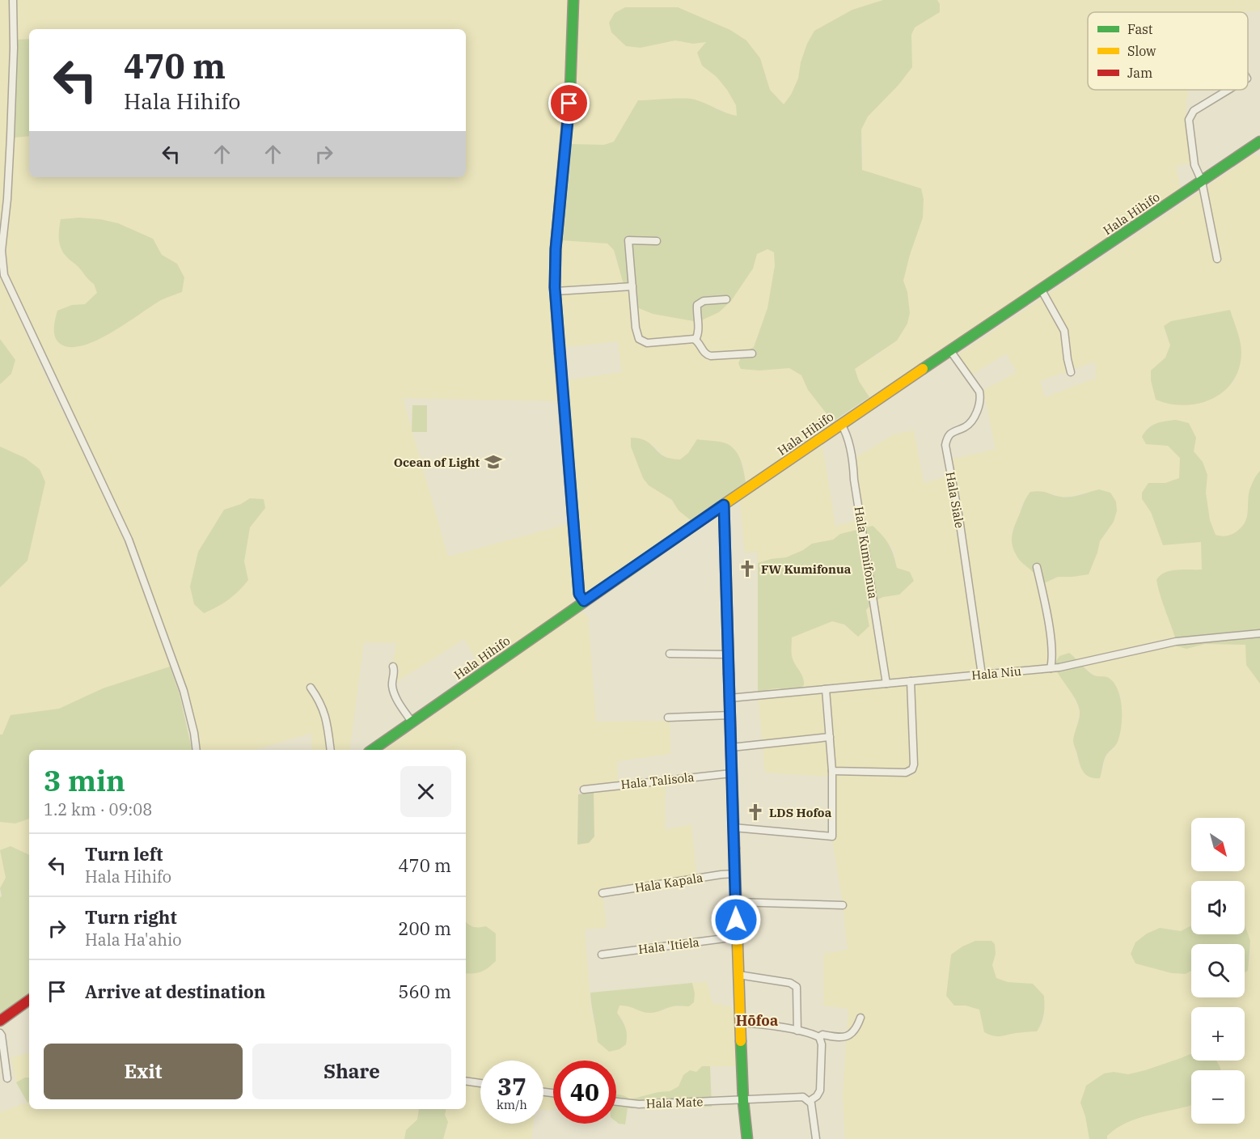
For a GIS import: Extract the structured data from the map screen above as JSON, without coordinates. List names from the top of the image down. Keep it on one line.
{"streets":{"street":["Hala Hihifo","Hala Siale","Hala Kumifonua","Hala Niu","Hala Talisola","Hala Kapala","Hala 'Itiela","Hala Mate"]},"crossings":[["Hala Hihifo","Hala Siale"],["Hala Hihifo","Hala Kumifonua"],["Hala Siale","Hala Niu"],["Hala Kumifonua","Hala Niu"]],"districts":["Hōfoa"],"places":{"school or university":["Ocean of Light"],"church":["FW Kumifonua","LDS Hofoa"]},"legend":["Fast","Slow","Jam"],"north":"bottom right","page":{"turn":["470 m","Hala Hihifo"],"heading":["3 min","1.2 km · 09:08"],"map_buttons":["+","−"],"list":[{"name":"Turn left","note":"Hala Hihifo","value":"470 m"},{"name":"Turn right","note":"Hala Ha'ahio","value":"200 m"},{"name":"Arrive at destination","value":"560 m"}],"buttons":["Exit","Share"],"speed":"37 km/h","limit":"40"}}
